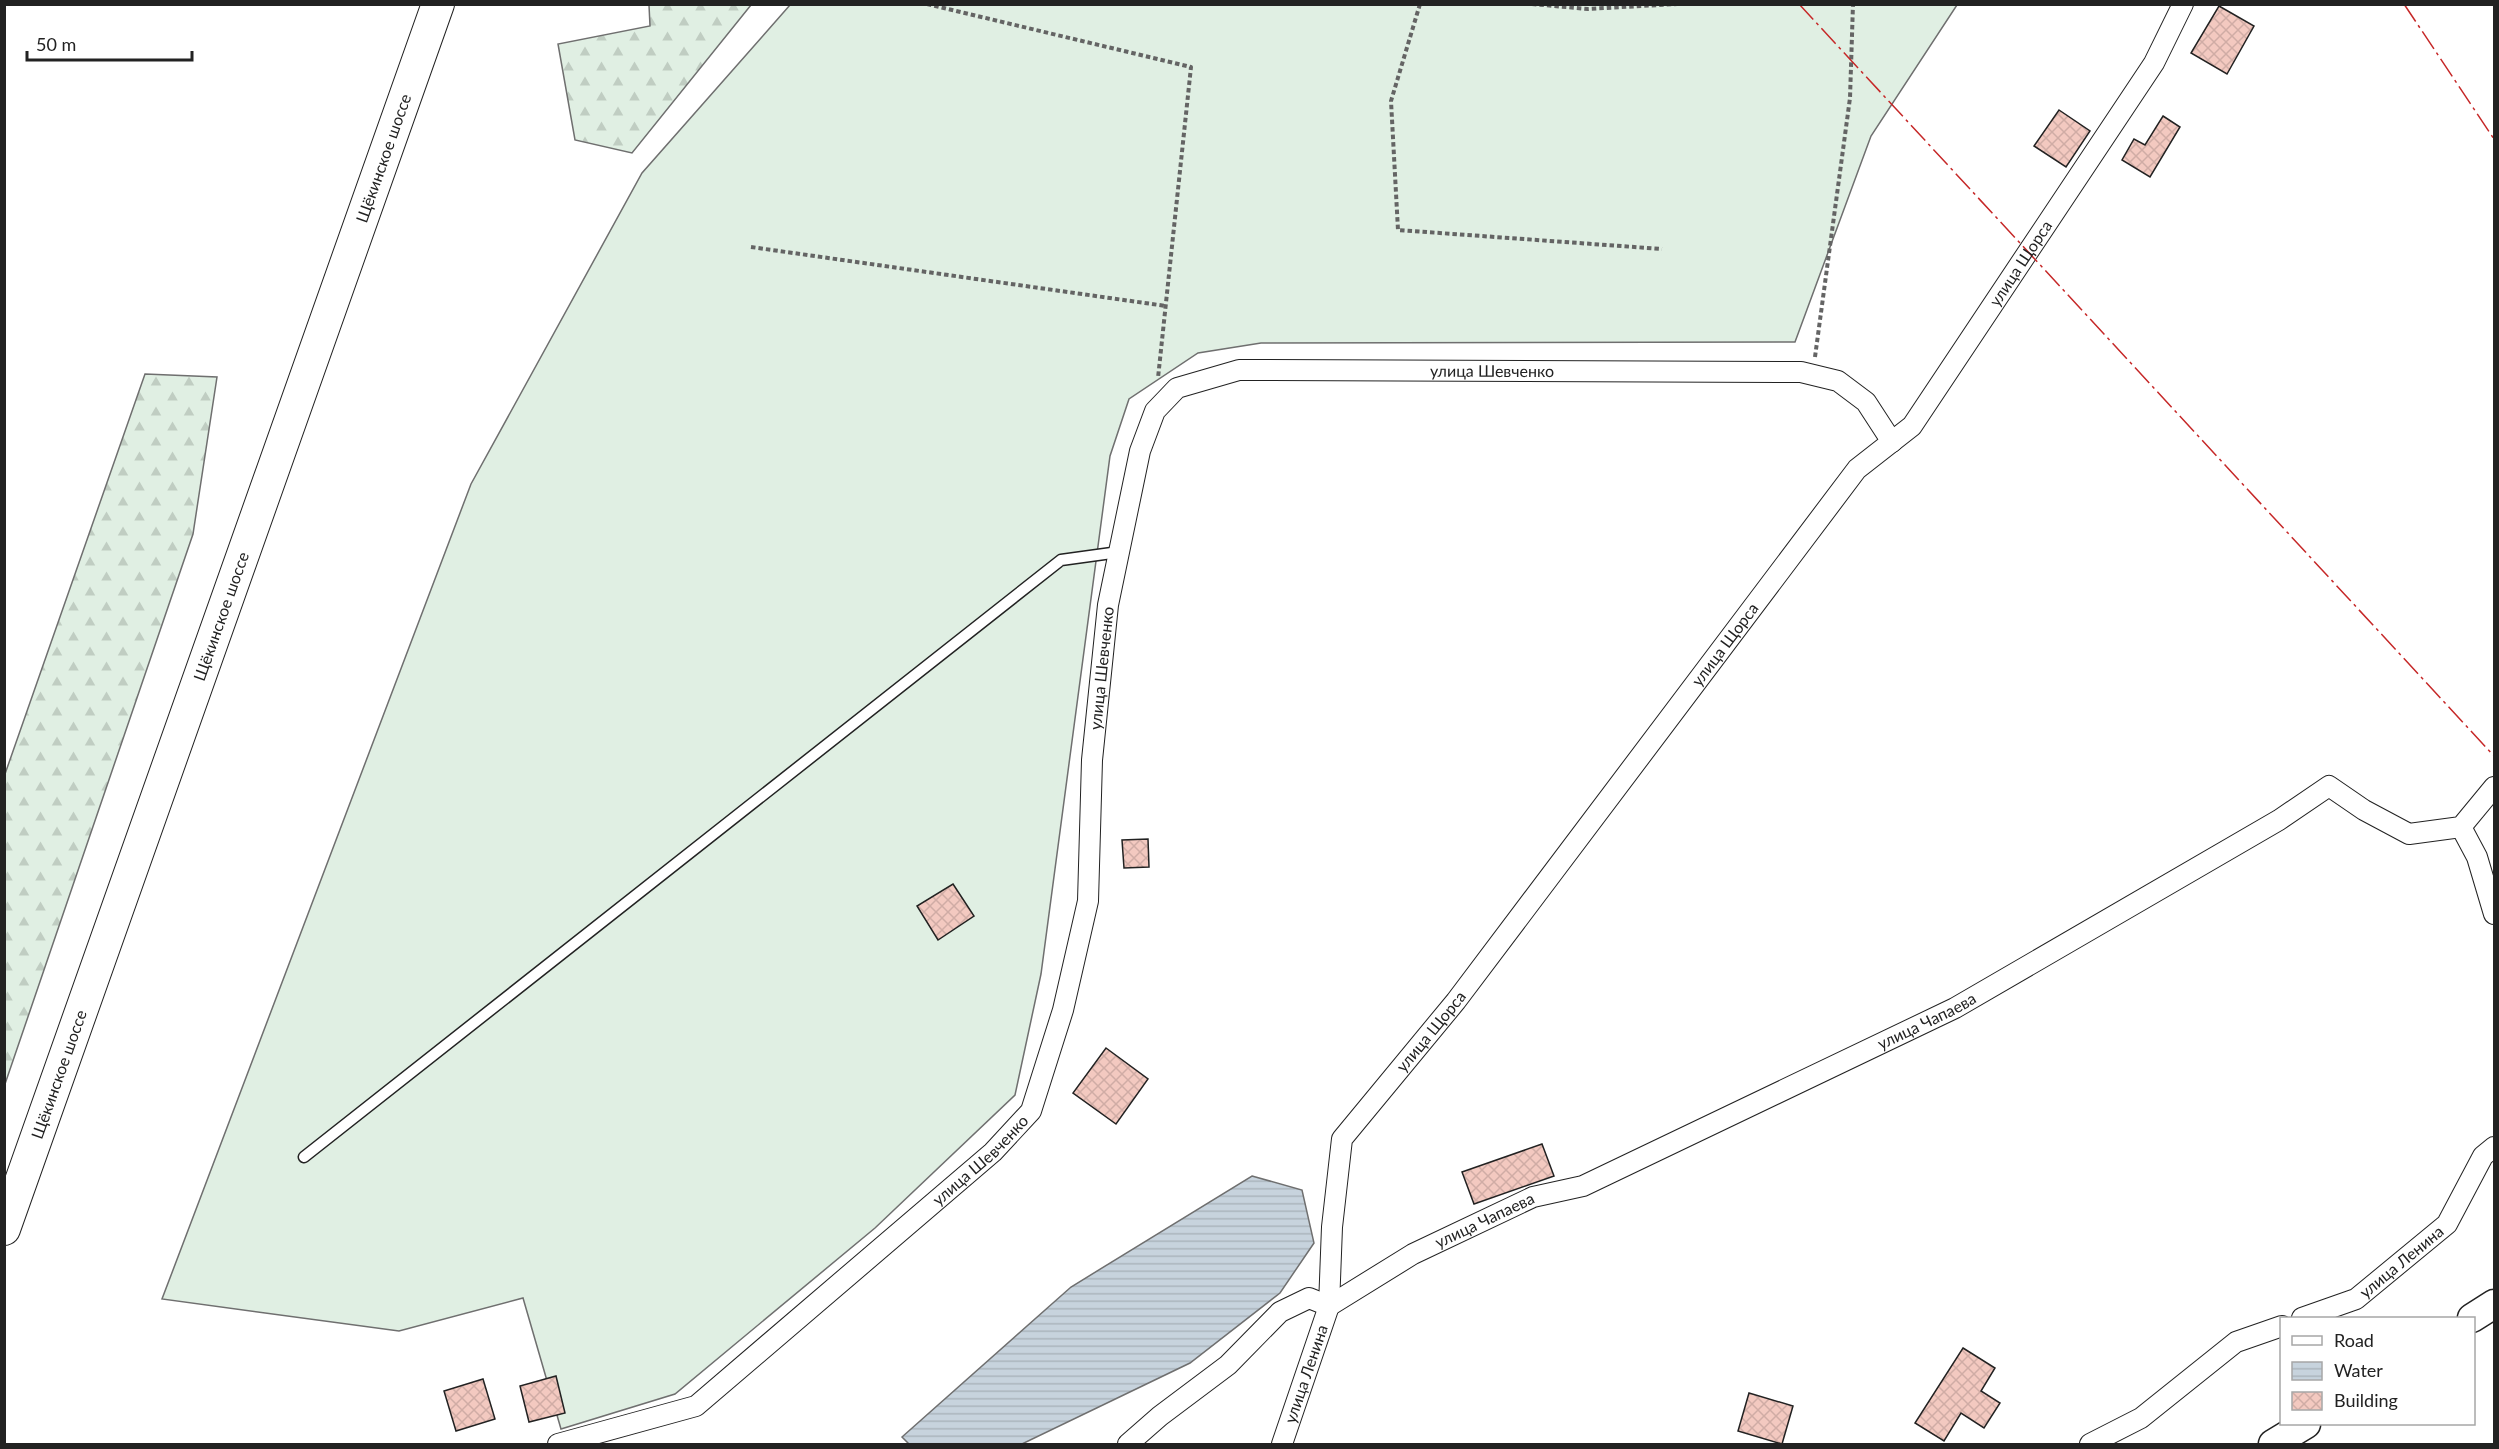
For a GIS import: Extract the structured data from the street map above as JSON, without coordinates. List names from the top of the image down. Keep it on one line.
{"streets":{"main road":["Щёкинское шоссе"],"street":["улица Щорса","улица Шевченко","улица Чапаева","улица Ленина"]},"crossings":[["улица Щорса","улица Шевченко"],["улица Щорса","улица Чапаева"],["улица Щорса","улица Ленина"],["улица Чапаева","улица Ленина"]],"legend":["Road","Water","Building"],"scale_bar":"50 m"}
